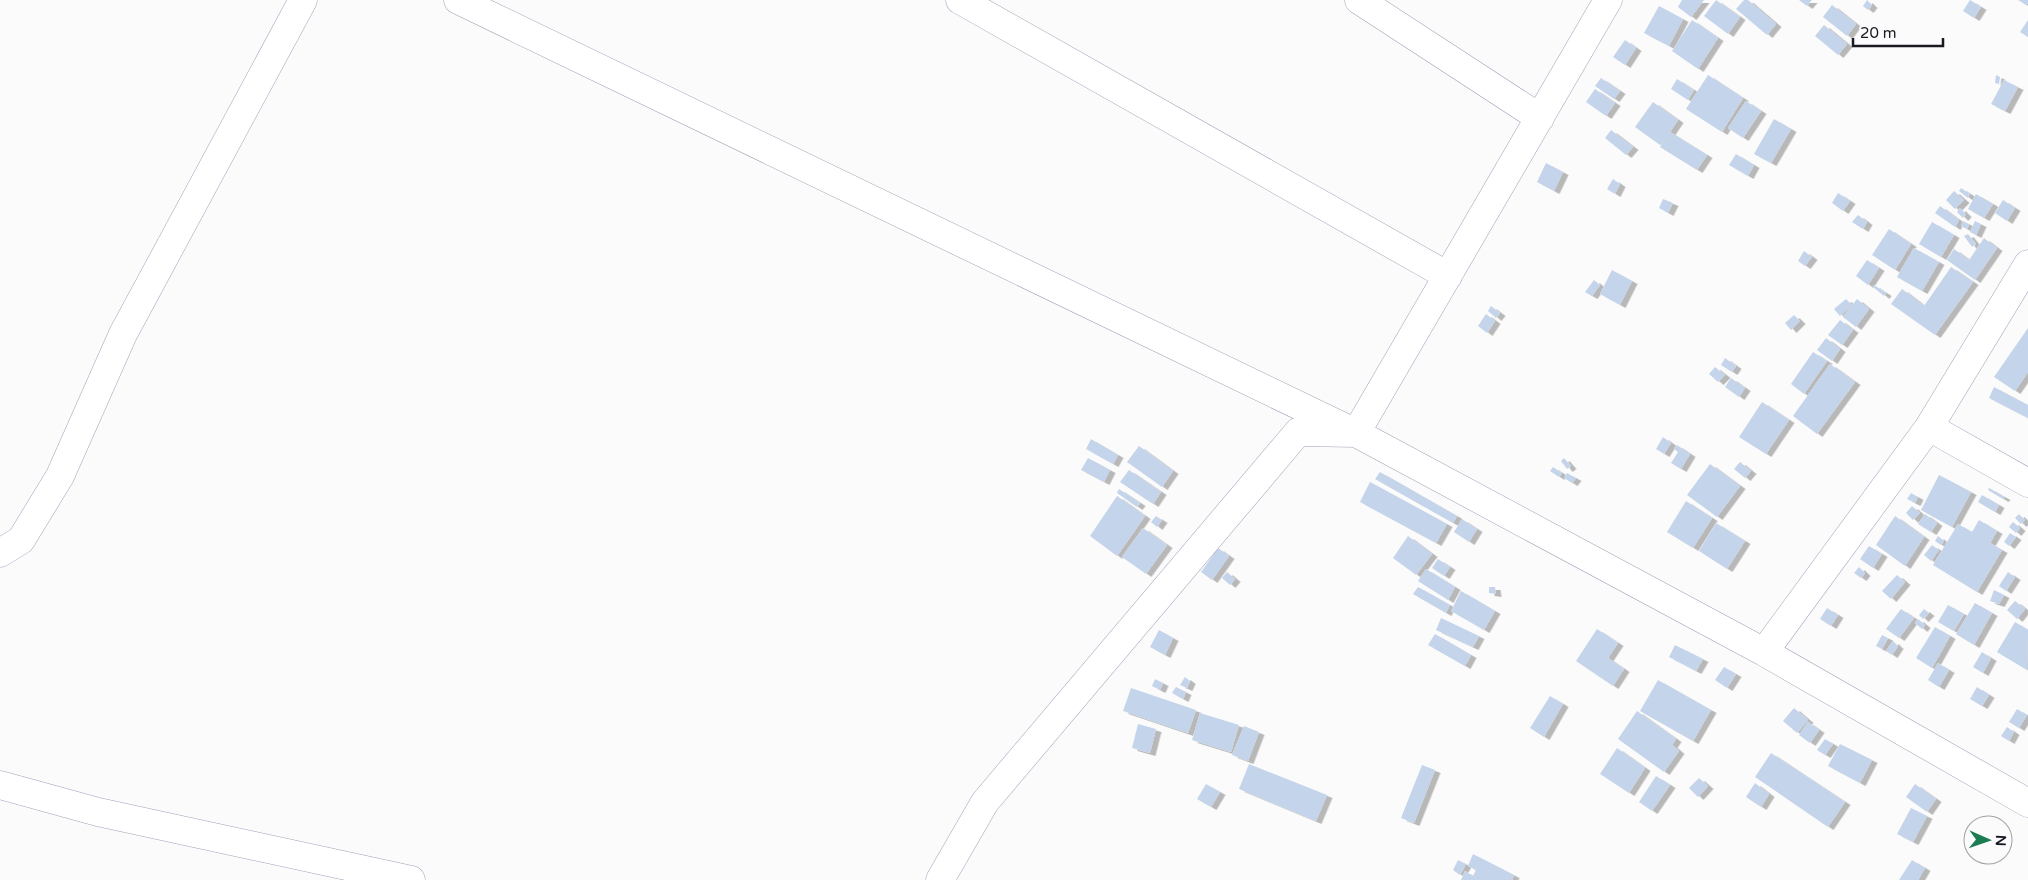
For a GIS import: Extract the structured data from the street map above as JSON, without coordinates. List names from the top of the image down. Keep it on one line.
{"scale_bar":"20 m","north":"right"}
